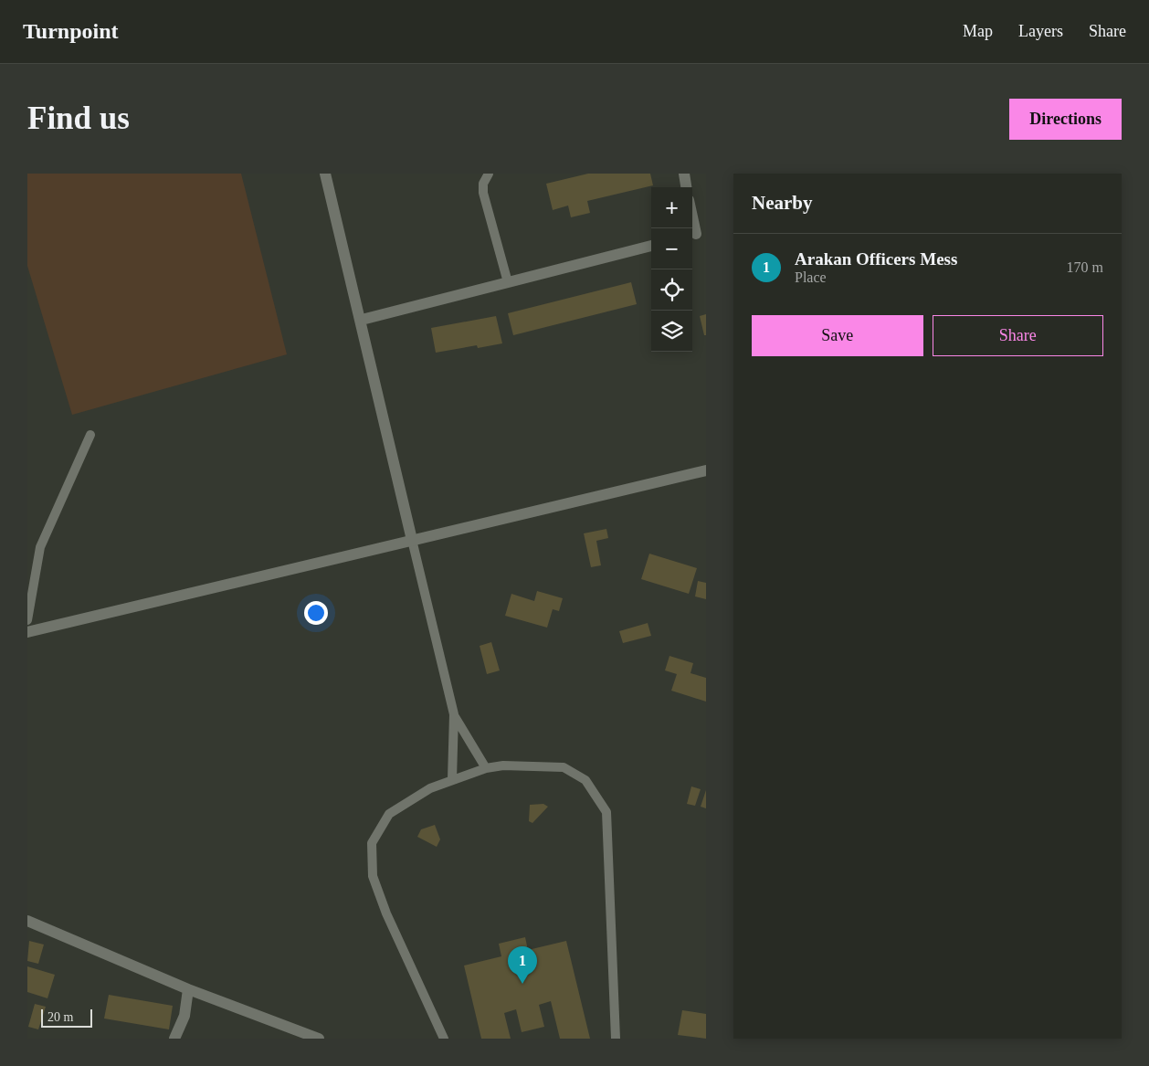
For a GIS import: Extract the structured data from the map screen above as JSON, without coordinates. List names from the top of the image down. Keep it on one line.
{"scale_bar":"20 m","page":{"header":"Turnpoint","nav":["Map","Layers","Share"],"buttons":["Directions",["Save","Share"]],"title":"Find us","heading":"Nearby","map_buttons":["+","−"],"list":[{"mark":"1","name":"Arakan Officers Mess","note":"Place","value":"170 m"}],"pins":"1","scale":"20 m"}}
